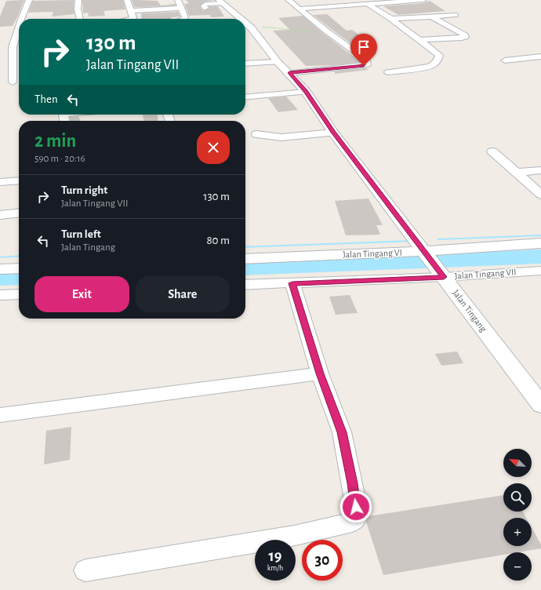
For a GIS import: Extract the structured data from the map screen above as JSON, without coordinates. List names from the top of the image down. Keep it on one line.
{"streets":{"main road":["Jalan Tingang VI","Jalan Tingang"],"street":["Jalan Tingang VII"]},"crossings":[["Jalan Tingang VI","Jalan Tingang VII"],["Jalan Tingang VI","Jalan Tingang"],["Jalan Tingang VII","Jalan Tingang"]],"north":"top left","page":{"turn":["130 m","Jalan Tingang VII"],"then":"Then","heading":["2 min","590 m · 20:16"],"list":[{"name":"Turn right","note":"Jalan Tingang VII","value":"130 m"},{"name":"Turn left","note":"Jalan Tingang","value":"80 m"}],"buttons":["Exit","Share"],"map_buttons":["+","−"],"speed":"19 km/h","limit":"30"}}
